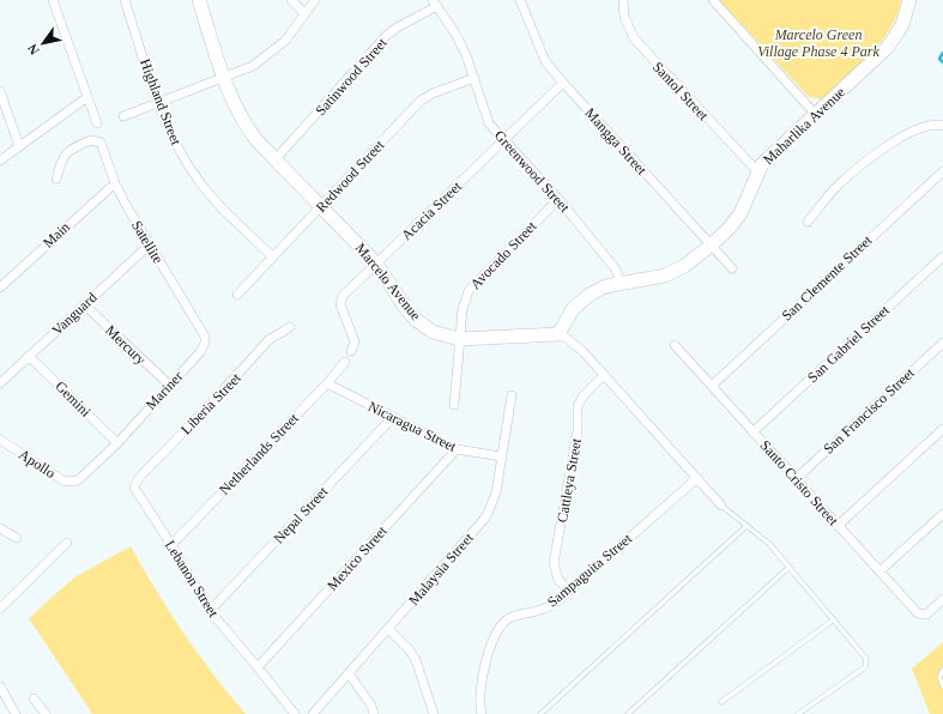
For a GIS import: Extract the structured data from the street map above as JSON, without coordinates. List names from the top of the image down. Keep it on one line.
{"streets":{"street":["Satinwood Street","Santol Street","Highland Street","Maharlika Avenue","Mangga Street","Greenwood Street","Redwood Street","Acacia Street","Main","Satellite","Avocado Street","San Clemente Street","Marcelo Avenue","Vanguard","San Gabriel Street","Mercury","Mariner","Gemini","Liberia Street","San Francisco Street","Nicaragua Street","Netherlands Street","Apollo","Cattleya Street","Santo Cristo Street","Nepal Street","Mexico Street","Malaysia Street","Sampaguita Street","Lebanon Street"]},"crossings":[["Satinwood Street","Greenwood Street"],["Satinwood Street","Marcelo Avenue"],["Santol Street","Maharlika Avenue"],["Highland Street","Redwood Street"],["Maharlika Avenue","Mangga Street"],["Maharlika Avenue","Greenwood Street"],["Maharlika Avenue","Marcelo Avenue"],["Mangga Street","Acacia Street"],["Greenwood Street","Redwood Street"],["Greenwood Street","Acacia Street"],["Greenwood Street","Avocado Street"],["Redwood Street","Marcelo Avenue"],["Acacia Street","Marcelo Avenue"],["Main","Satellite"],["Satellite","Vanguard"],["Satellite","Mariner"],["Avocado Street","Marcelo Avenue"],["San Clemente Street","Santo Cristo Street"],["Vanguard","Mercury"],["Vanguard","Gemini"],["San Gabriel Street","Santo Cristo Street"],["Mercury","Mariner"],["Mariner","Gemini"],["Mariner","Apollo"],["Gemini","Apollo"],["Liberia Street","Lebanon Street"],["San Francisco Street","Santo Cristo Street"],["Nicaragua Street","Netherlands Street"],["Nicaragua Street","Nepal Street"],["Nicaragua Street","Mexico Street"],["Nicaragua Street","Malaysia Street"],["Netherlands Street","Lebanon Street"],["Cattleya Street","Sampaguita Street"],["Nepal Street","Lebanon Street"],["Mexico Street","Lebanon Street"]],"parks":["Marcelo Green Village Phase 4 Park"],"north":"bottom left"}
